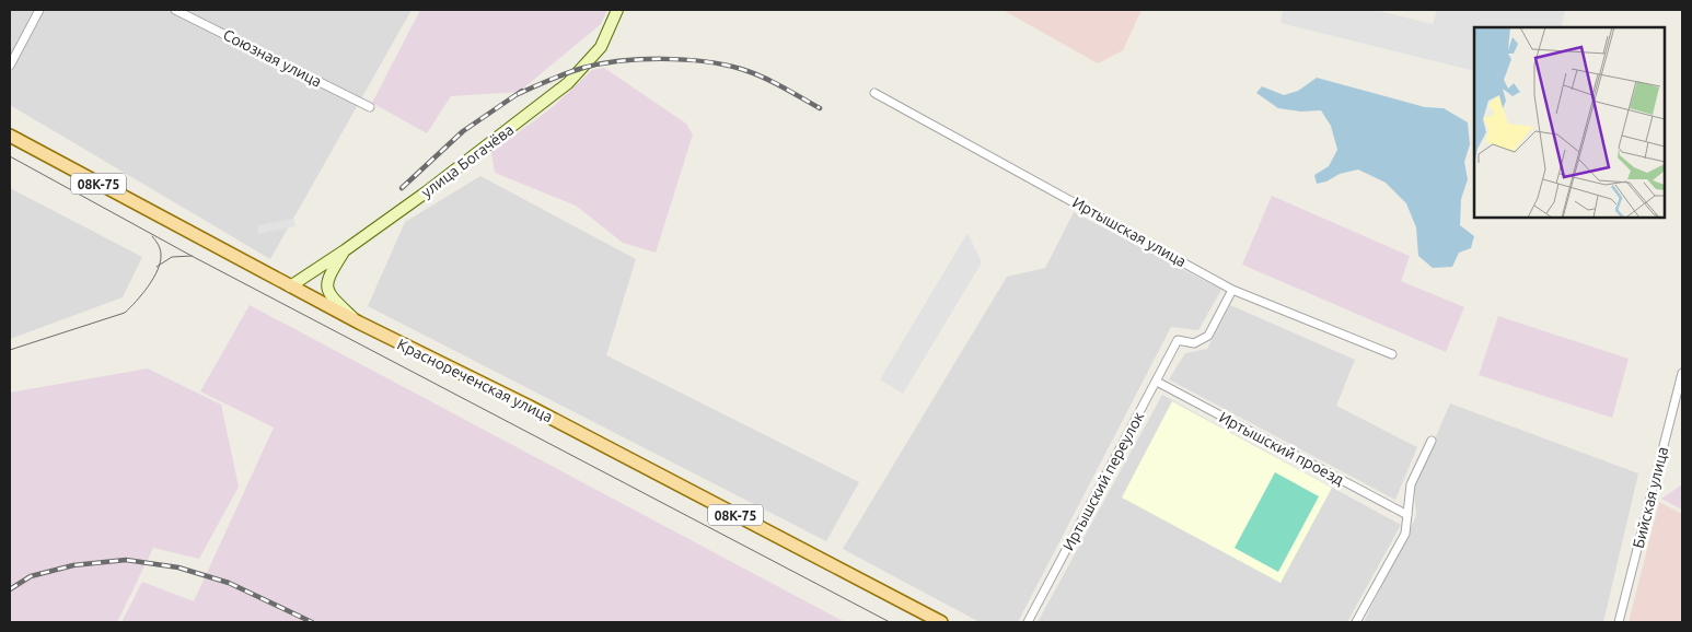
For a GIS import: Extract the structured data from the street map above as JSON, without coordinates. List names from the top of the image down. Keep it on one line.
{"streets":{"main road":["08К-75","Краснореченская улица"],"street":["Союзная улица","улица Богачёва","Иртышская улица","Иртышский проезд","Иртышский переулок","Бийская улица"]},"crossings":[["улица Богачёва","Краснореченская улица"],["Иртышская улица","Иртышский переулок"],["Иртышский проезд","Иртышский переулок"]]}
